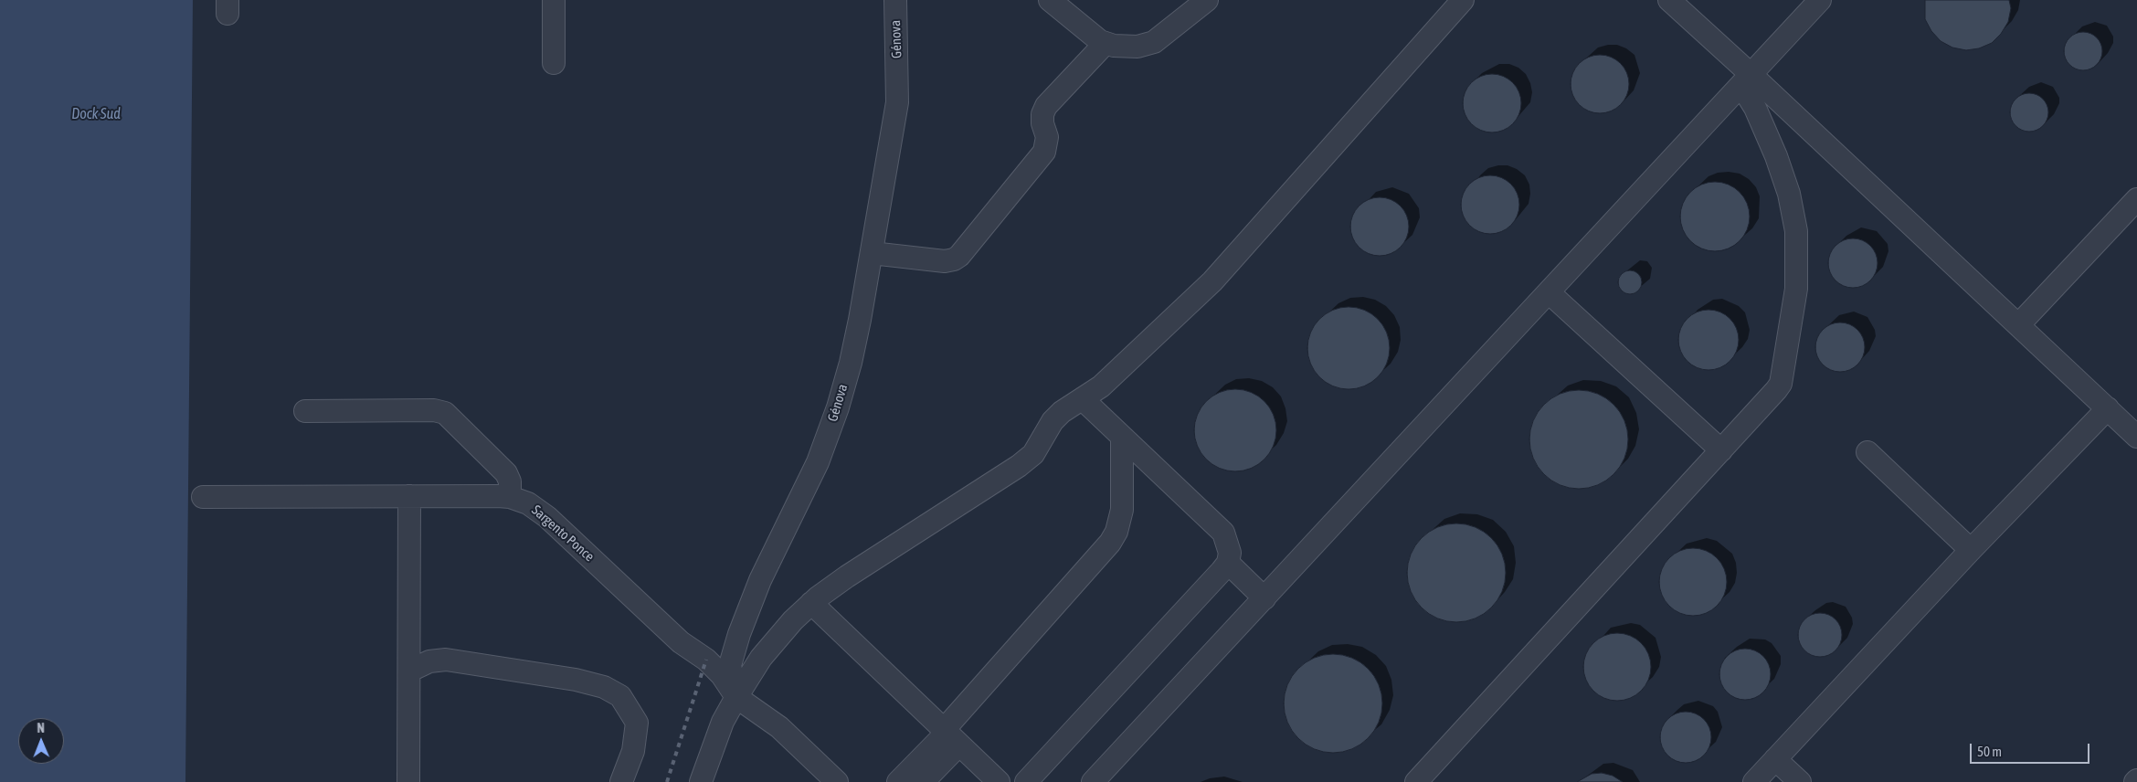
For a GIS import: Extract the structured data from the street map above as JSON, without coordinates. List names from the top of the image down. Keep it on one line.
{"streets":{"street":["Génova","Sargento Ponce"]},"crossings":[["Génova","Sargento Ponce"]],"water":["Dock Sud"],"scale_bar":"50 m","north":"top"}
